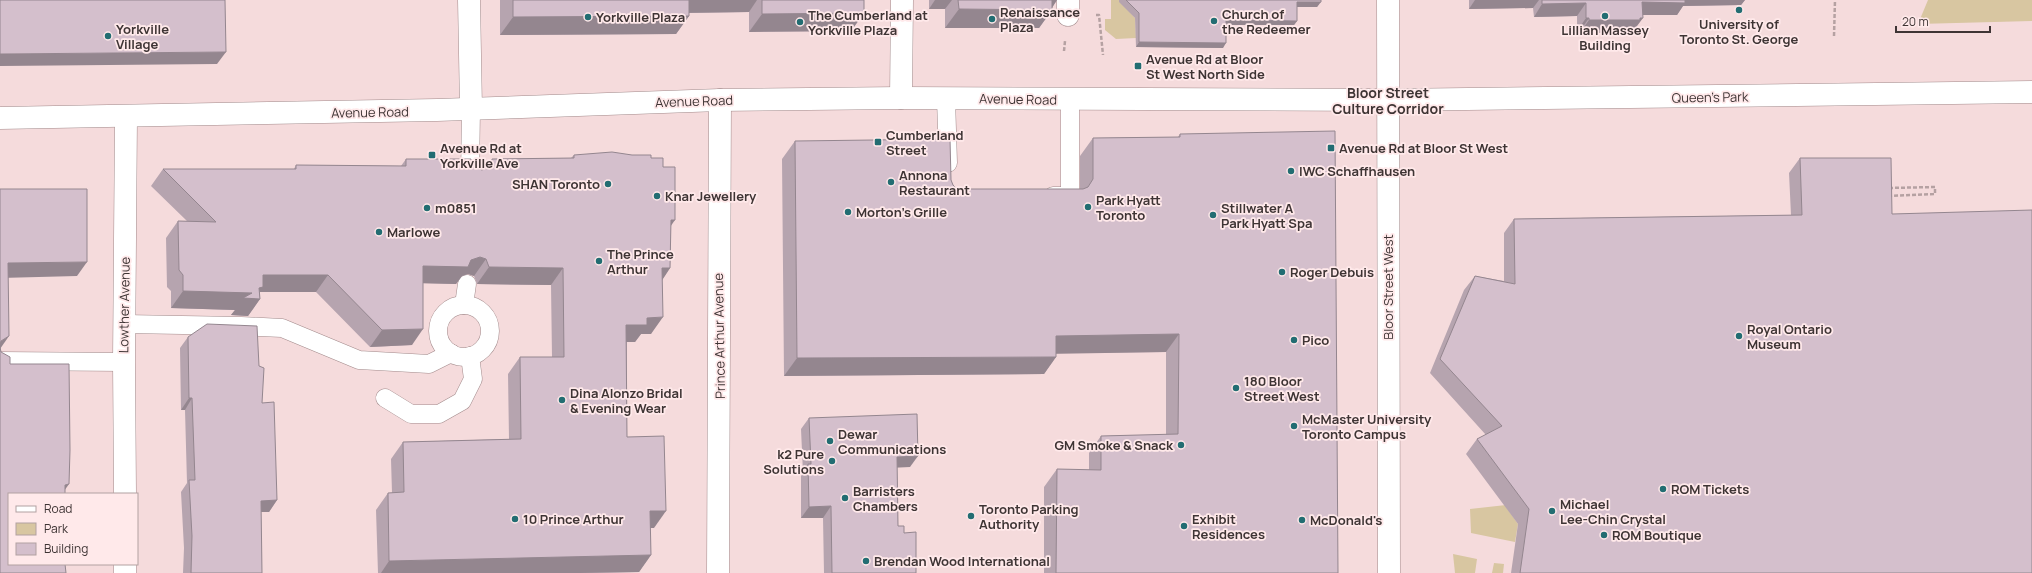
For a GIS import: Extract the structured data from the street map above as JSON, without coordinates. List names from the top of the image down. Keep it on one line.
{"streets":{"main road":["Queen's Park","Avenue Road","Bloor Street West","Lowther Avenue","Prince Arthur Avenue"]},"crossings":[["Queen's Park","Avenue Road"],["Queen's Park","Bloor Street West"],["Avenue Road","Bloor Street West"],["Avenue Road","Lowther Avenue"],["Avenue Road","Prince Arthur Avenue"]],"districts":["Bloor Street Culture Corridor"],"places":{"other":["University of Toronto St. George","Lillian Massey Building","Yorkville Plaza","Renaissance Plaza","Church of the Redeemer","The Cumberland at Yorkville Plaza","Yorkville Village","IWC Schaffhausen","Annona Restaurant","SHAN Toronto","Knar Jewellery","Park Hyatt Toronto","m0851","Morton's Grille","Stillwater A Park Hyatt Spa","Marlowe","The Prince Arthur","Roger Debuis","Royal Ontario Museum","Pico","180 Bloor Street West","Dina Alonzo Bridal & Evening Wear","McMaster University Toronto Campus","Dewar Communications","GM Smoke & Snack","k2 Pure Solutions","ROM Tickets","Barristers Chambers","Michael Lee-Chin Crystal","Toronto Parking Authority","10 Prince Arthur","McDonald's","Exhibit Residences","ROM Boutique","Brendan Wood International"],"transit":["Avenue Rd at Bloor St West North Side","Cumberland Street","Avenue Rd at Bloor St West","Avenue Rd at Yorkville Ave"]},"legend":["Road","Park","Building"],"scale_bar":"20 m"}
